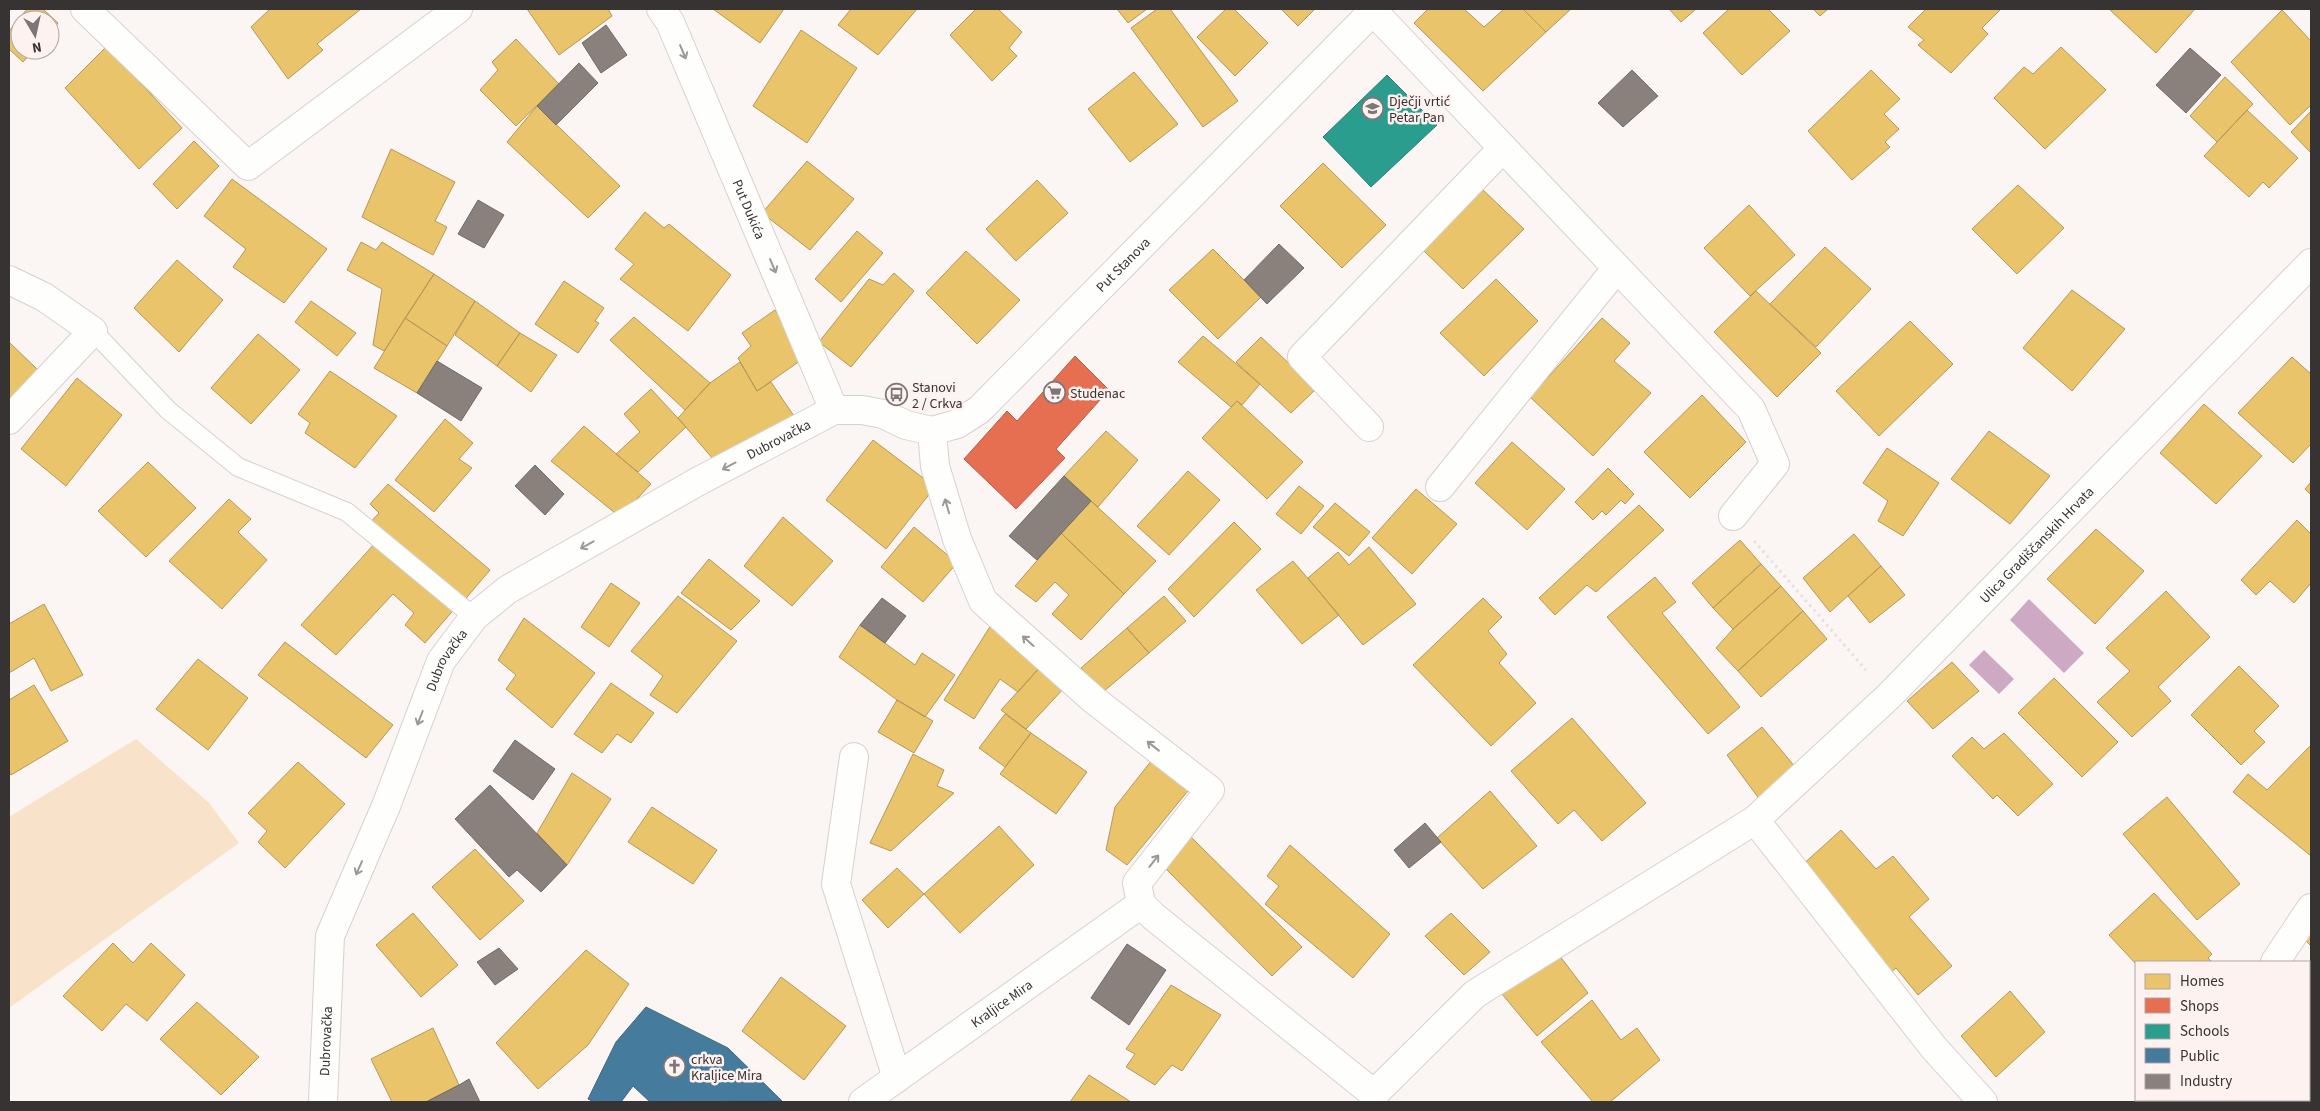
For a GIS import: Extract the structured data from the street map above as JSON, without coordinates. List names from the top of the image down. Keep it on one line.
{"streets":{"street":["Put Dukića","Put Stanova","Dubrovačka","Ulica Gradiščanskih Hrvata","Kraljice Mira"]},"crossings":[["Put Dukića","Put Stanova"],["Put Dukića","Dubrovačka"],["Put Stanova","Dubrovačka"]],"one_way":["Put Dukića","Dubrovačka"],"places":{"school or university":["Dječji vrtić Petar Pan"],"supermarket":["Studenac"],"bus stop":["Stanovi 2 / Crkva"],"church":["crkva Kraljice Mira"]},"legend":["Homes","Shops","Schools","Public","Industry"],"north":"bottom"}
